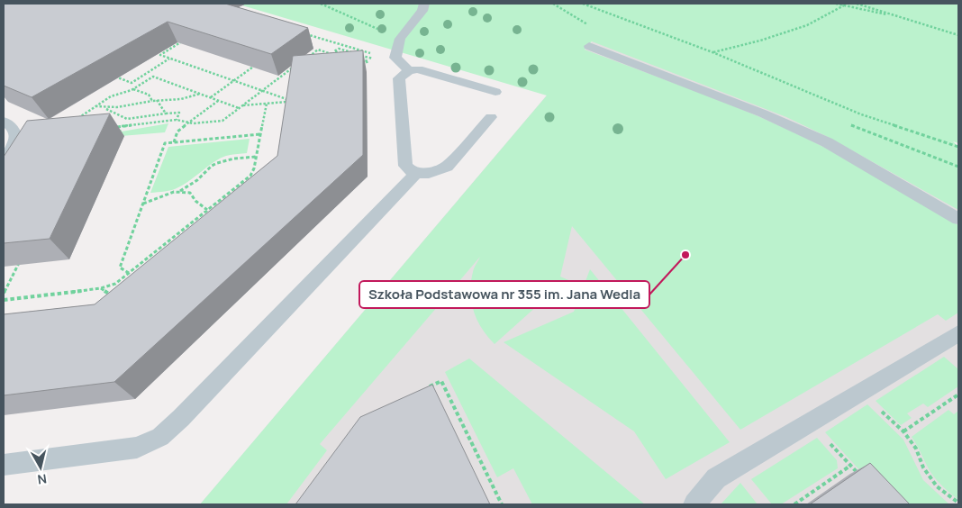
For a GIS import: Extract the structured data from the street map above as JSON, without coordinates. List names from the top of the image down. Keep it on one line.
{"places":["Szkoła Podstawowa nr 355 im. Jana Wedla"],"north":"bottom"}
